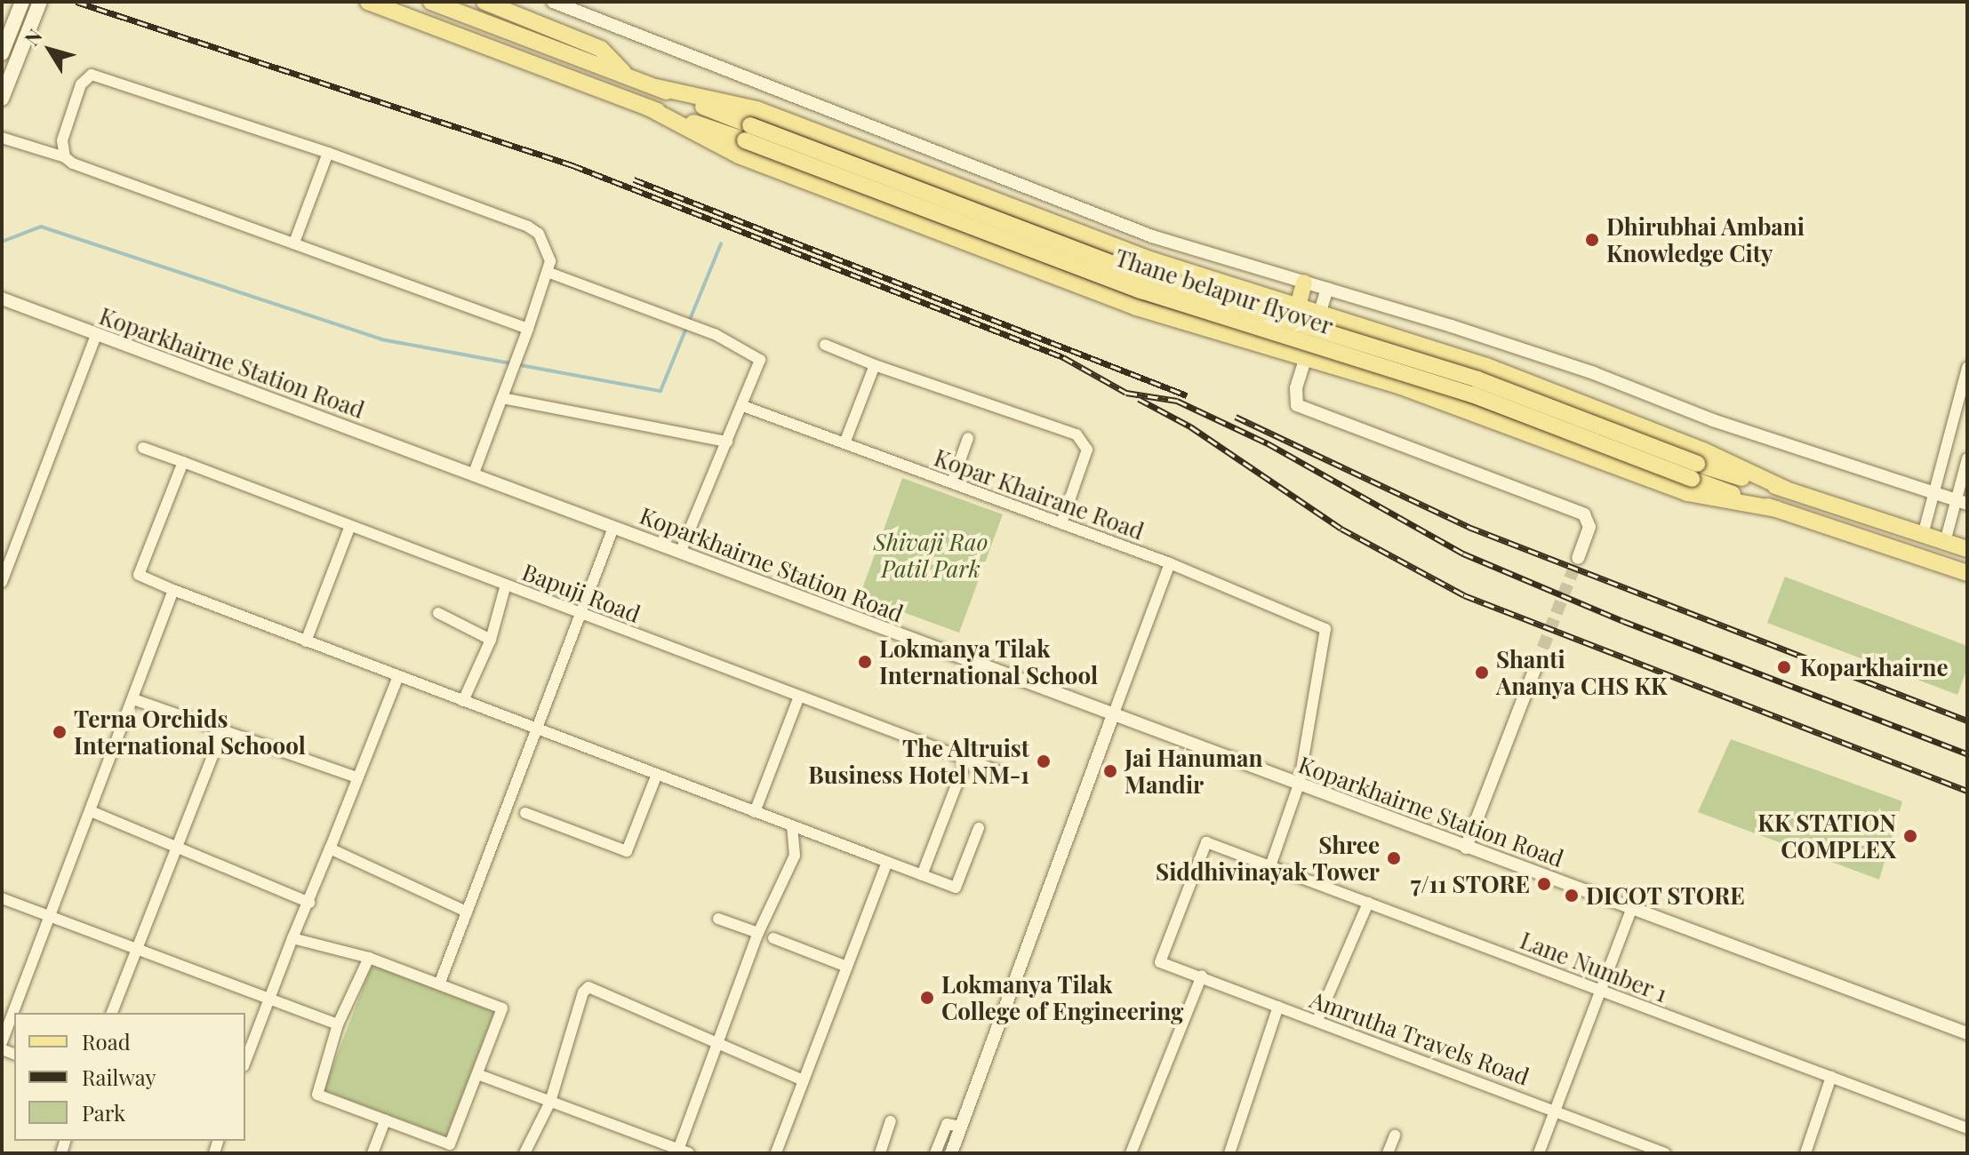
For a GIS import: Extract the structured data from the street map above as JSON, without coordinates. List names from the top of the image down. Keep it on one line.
{"streets":{"main road":["Thane belapur flyover"],"street":["Koparkhairne Station Road","Kopar Khairane Road","Bapuji Road","Lane Number 1","Amrutha Travels Road"]},"crossings":[["Koparkhairne Station Road","Kopar Khairane Road"],["Lane Number 1","Amrutha Travels Road"]],"parks":["Shivaji Rao Patil Park"],"places":["Dhirubhai Ambani Knowledge City","Lokmanya Tilak International School","Koparkhairne","Shanti Ananya CHS KK","Terna Orchids International Schoool","The Altruist Business Hotel NM-1","Jai Hanuman Mandir","KK STATION COMPLEX","Shree Siddhivinayak Tower","7/11 STORE","DICOT STORE","Lokmanya Tilak College of Engineering"],"legend":["Road","Railway","Park"],"north":"top left"}
